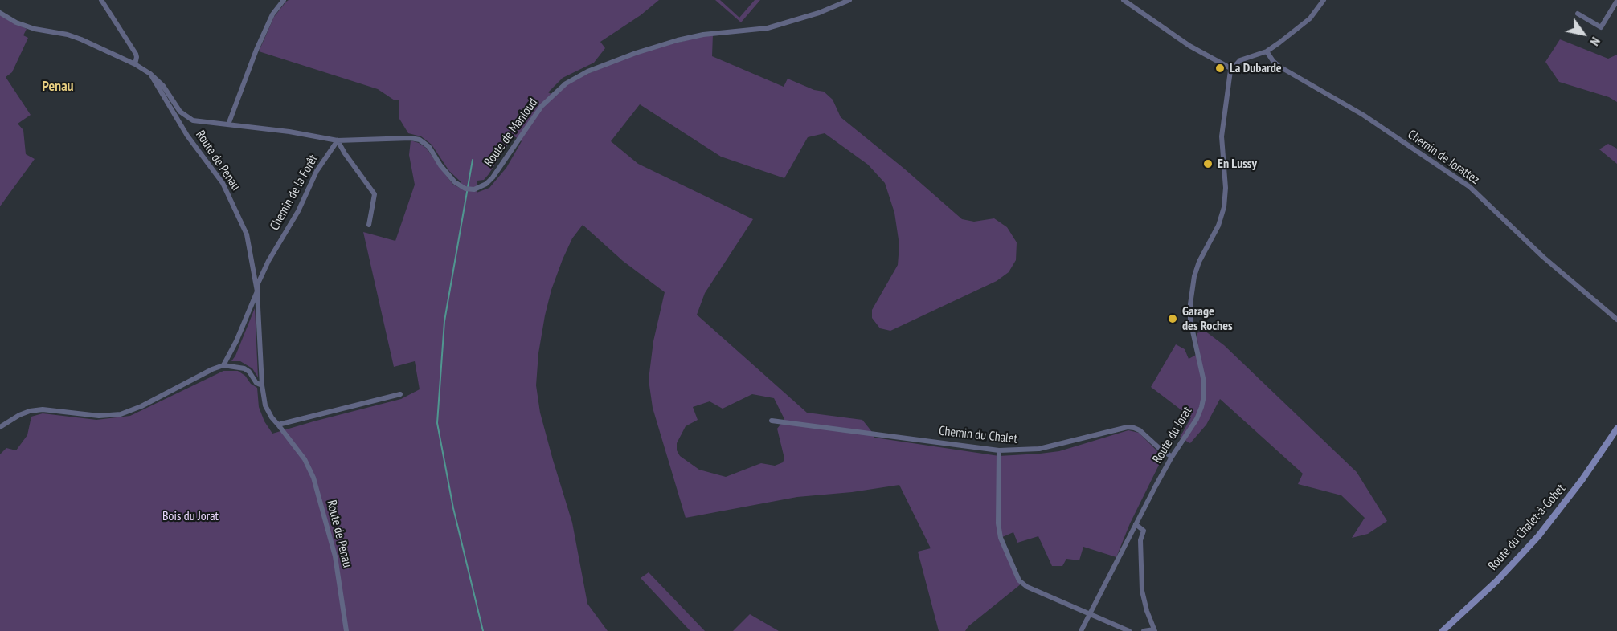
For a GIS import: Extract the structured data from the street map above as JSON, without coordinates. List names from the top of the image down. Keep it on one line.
{"streets":{"main road":["Route du Chalet-à-Gobet"],"street":["Route de Manloud","Chemin de Jorattez","Route de Penau","Chemin de la Forêt","Chemin du Chalet","Route du Jorat"]},"crossings":[["Route de Manloud","Route de Penau"],["Route de Manloud","Chemin de la Forêt"],["Route de Penau","Chemin de la Forêt"],["Chemin du Chalet","Route du Jorat"]],"districts":["Penau"],"parks":["Bois du Jorat"],"places":["La Dubarde","En Lussy","Garage des Roches"],"north":"bottom right"}
